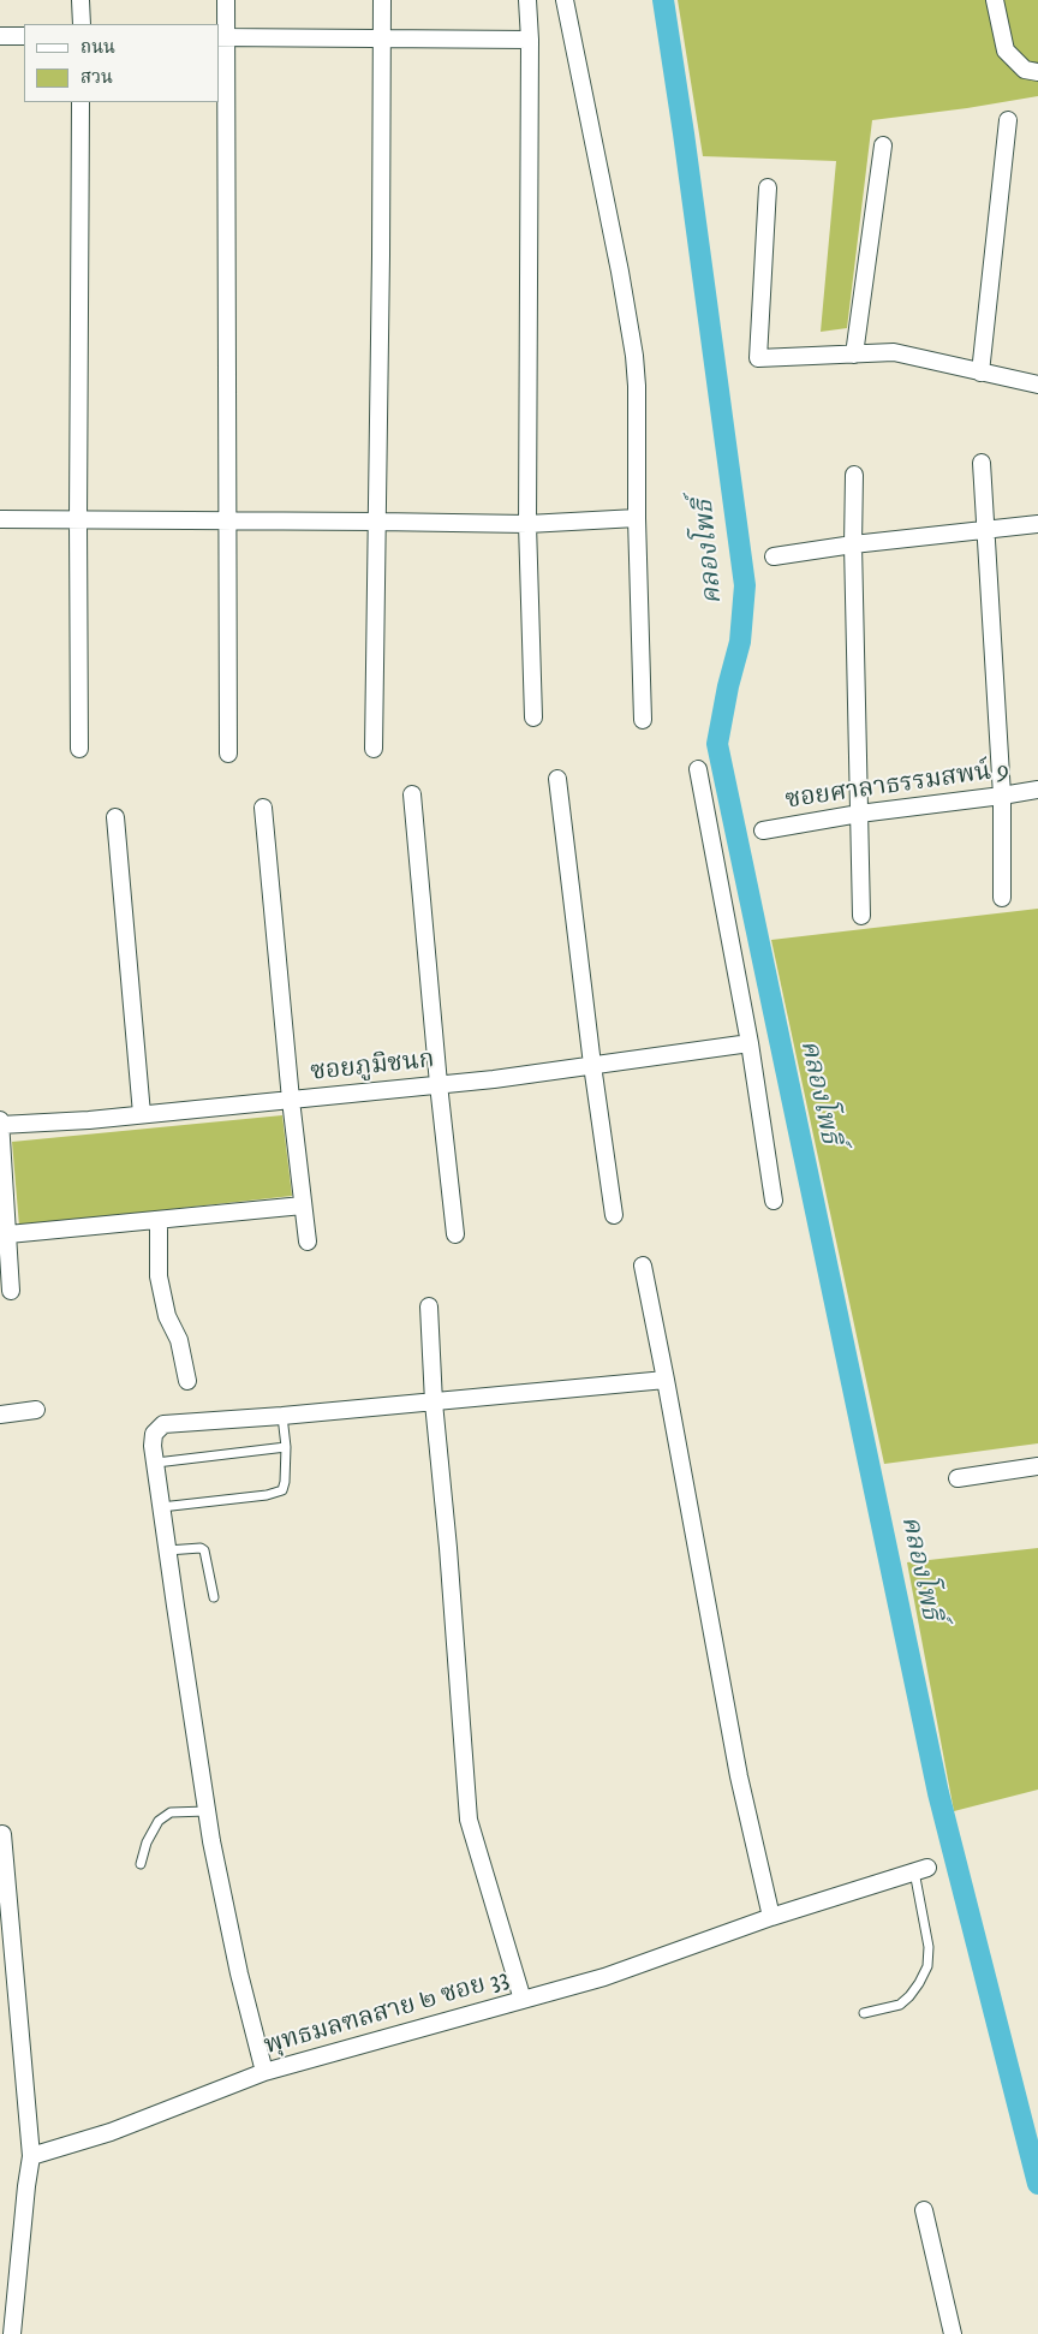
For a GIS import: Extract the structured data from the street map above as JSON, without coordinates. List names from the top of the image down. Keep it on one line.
{"streets":{"street":["ซอยศาลาธรรมสพน์ 9","ซอยภูมิชนก","พุทธมลฑลสาย ๒ ซอย 33"]},"water":["คลองโพธิ์"],"legend":["ถนน","สวน"]}
